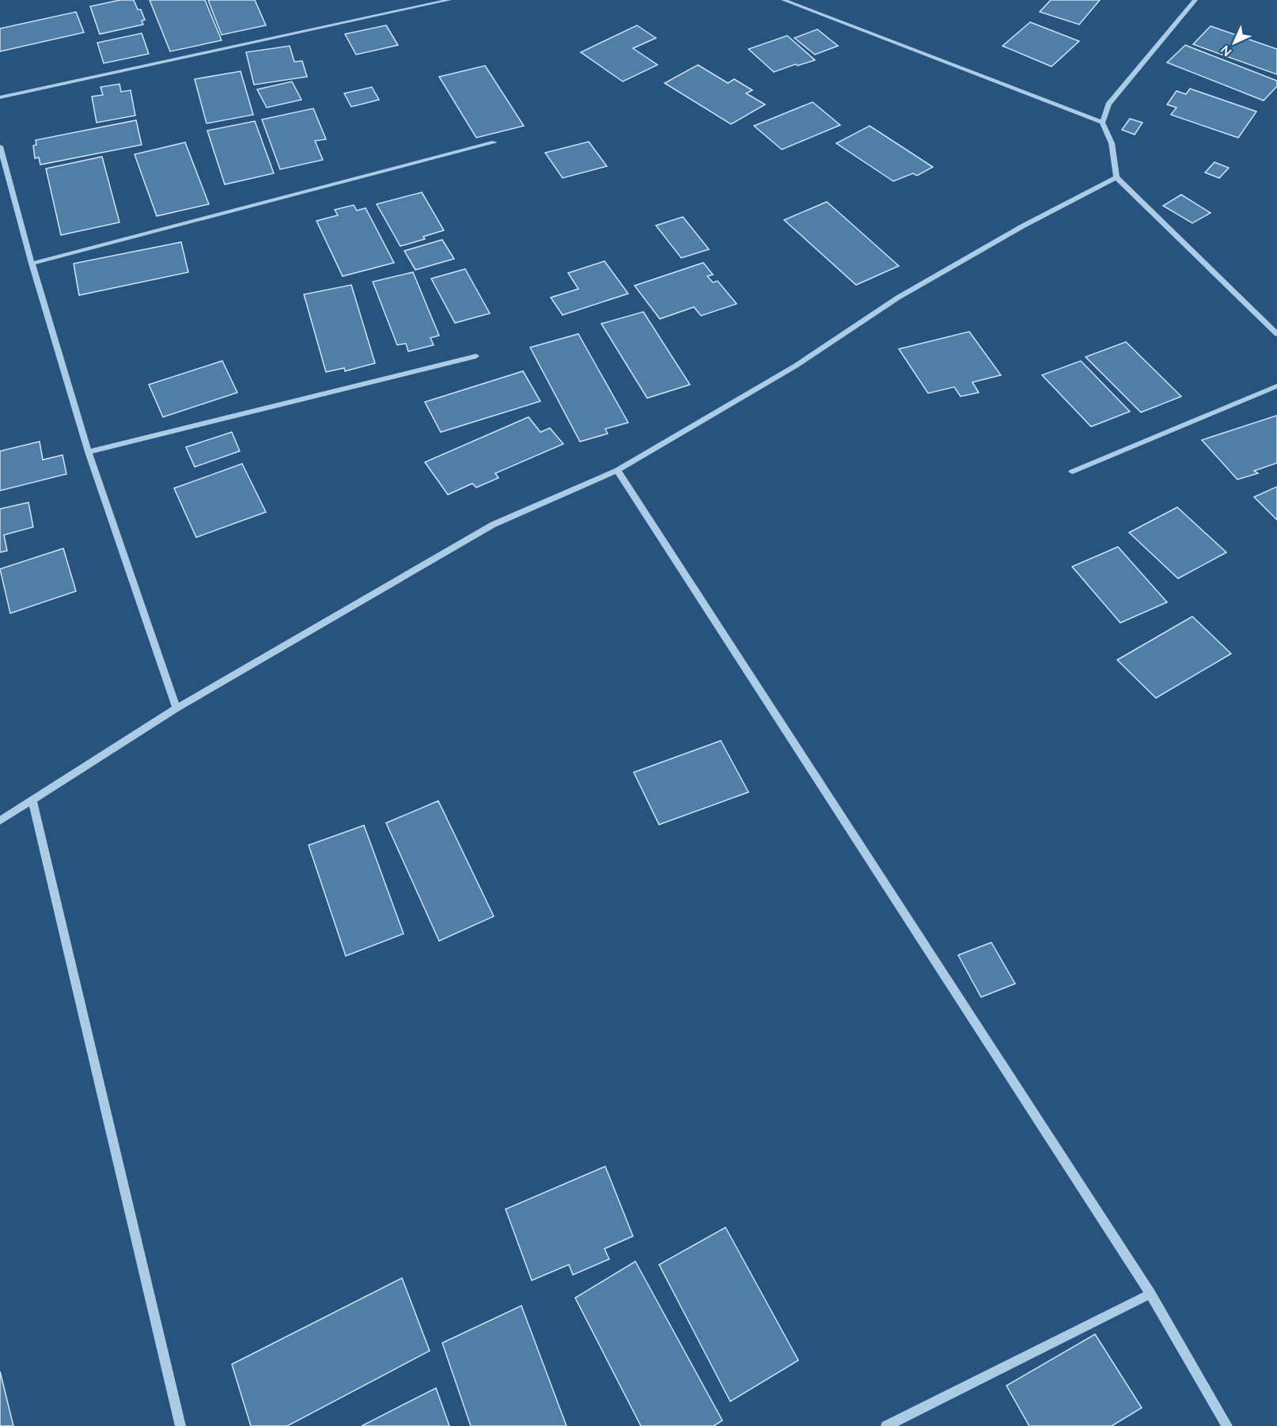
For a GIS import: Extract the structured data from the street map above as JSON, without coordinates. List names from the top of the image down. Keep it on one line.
{"north":"bottom left"}
